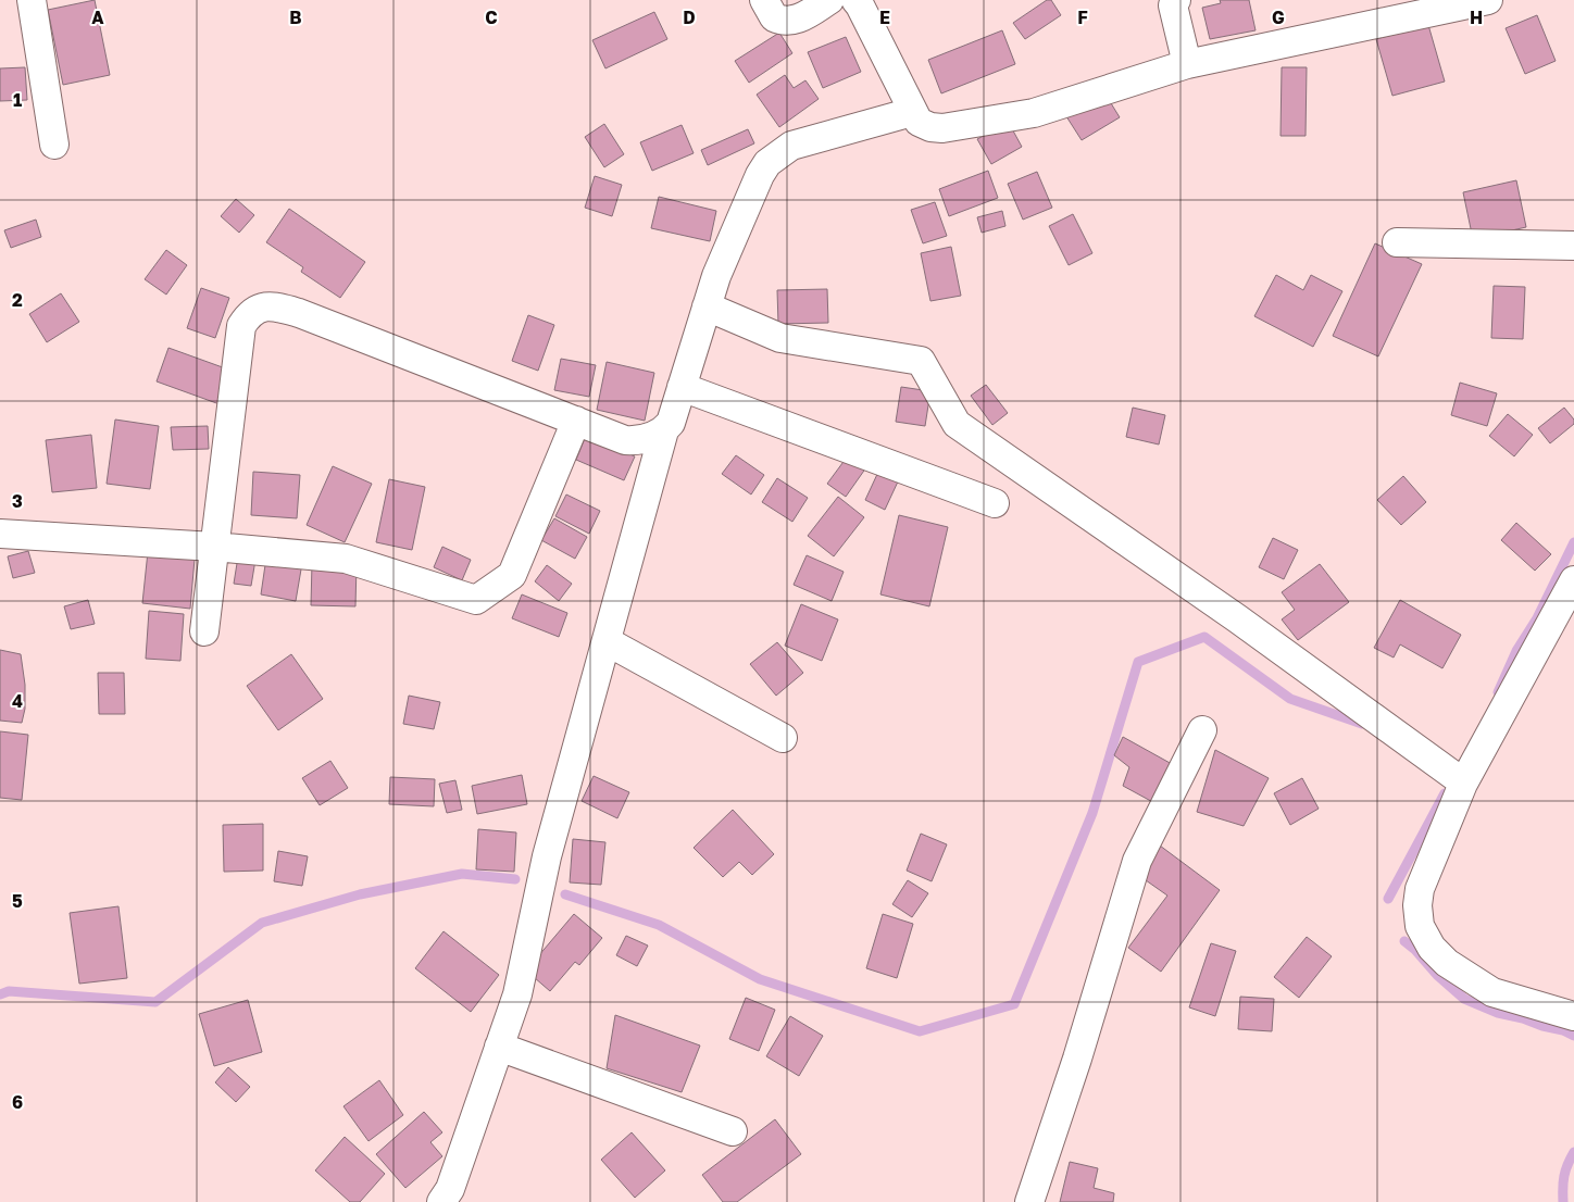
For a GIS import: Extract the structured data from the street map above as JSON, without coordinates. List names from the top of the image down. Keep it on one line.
{"grid":{"columns":["A","B","C","D","E","F","G","H"],"rows":["1","2","3","4","5","6"]}}
